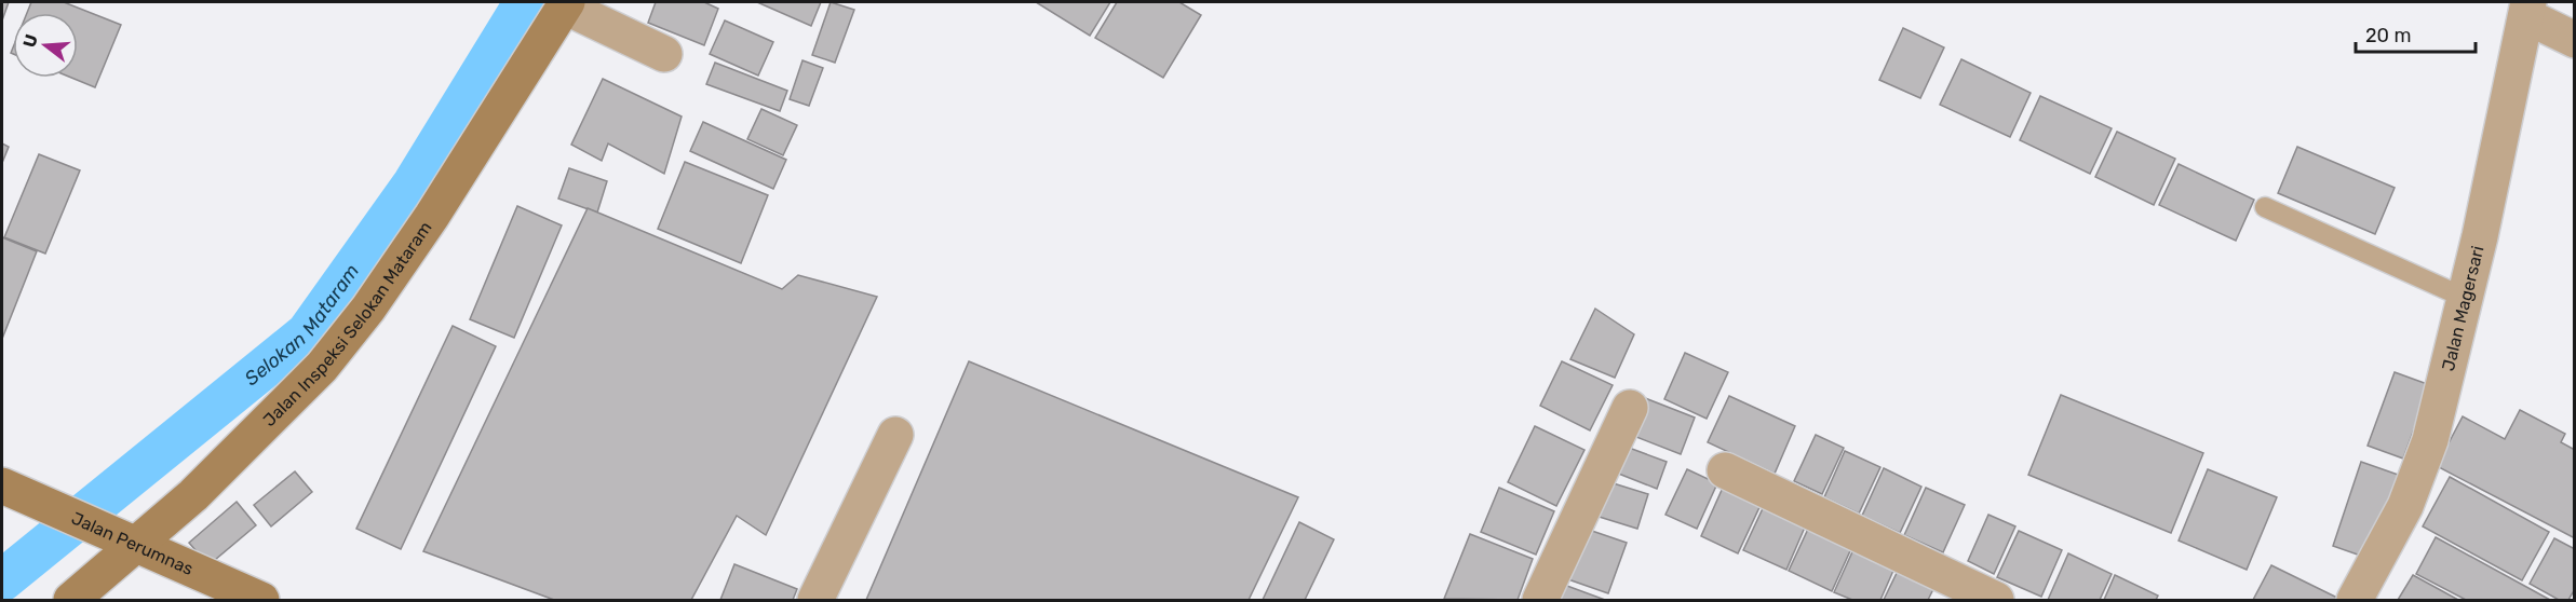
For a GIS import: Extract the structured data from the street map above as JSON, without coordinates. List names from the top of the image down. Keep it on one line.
{"streets":{"main road":["Jalan Inspeksi Selokan Mataram","Jalan Perumnas"],"street":["Jalan Magersari"]},"crossings":[["Jalan Inspeksi Selokan Mataram","Jalan Perumnas"]],"water":["Selokan Mataram"],"scale_bar":"20 m","north":"left"}
